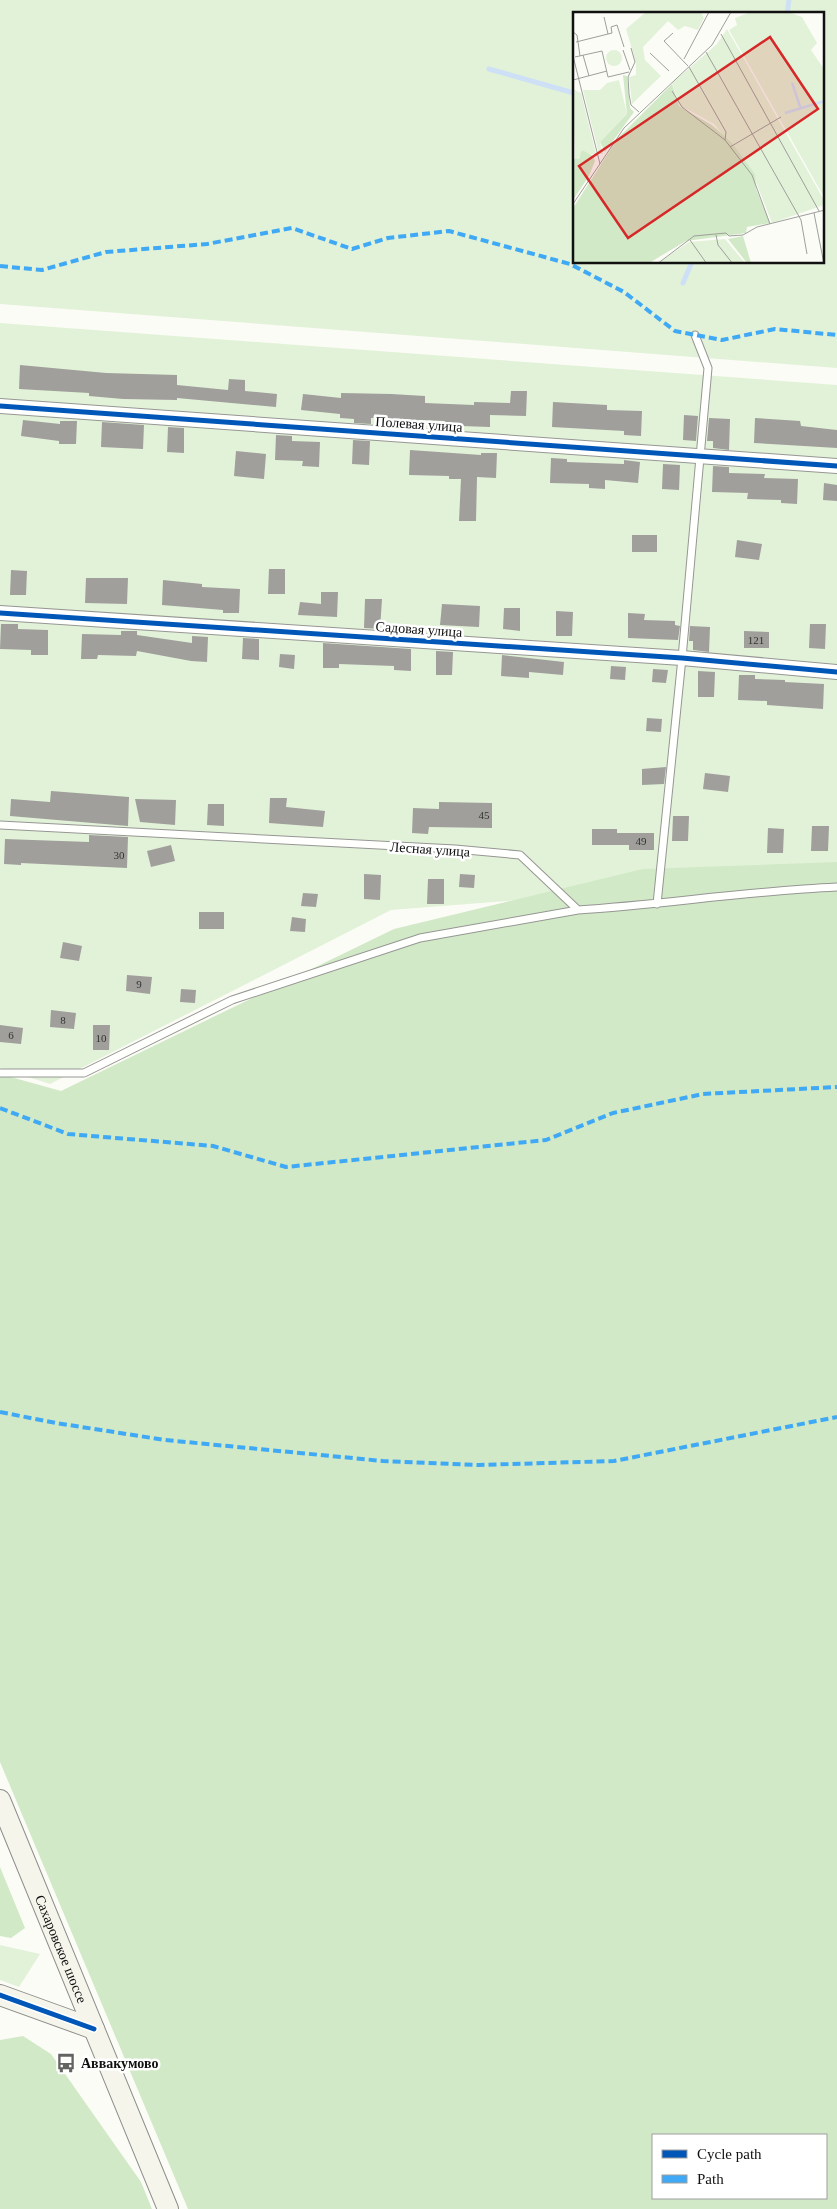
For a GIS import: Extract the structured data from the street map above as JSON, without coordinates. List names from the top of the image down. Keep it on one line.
{"streets":{"main road":["Сахаровское шоссе"],"street":["Полевая улица","Садовая улица"],"lane":["Лесная улица"]},"places":{"bus stop":["Аввакумово"]},"house_numbers":["121","45","49","30","9","8","6","10"],"legend":["Cycle path","Path"]}
